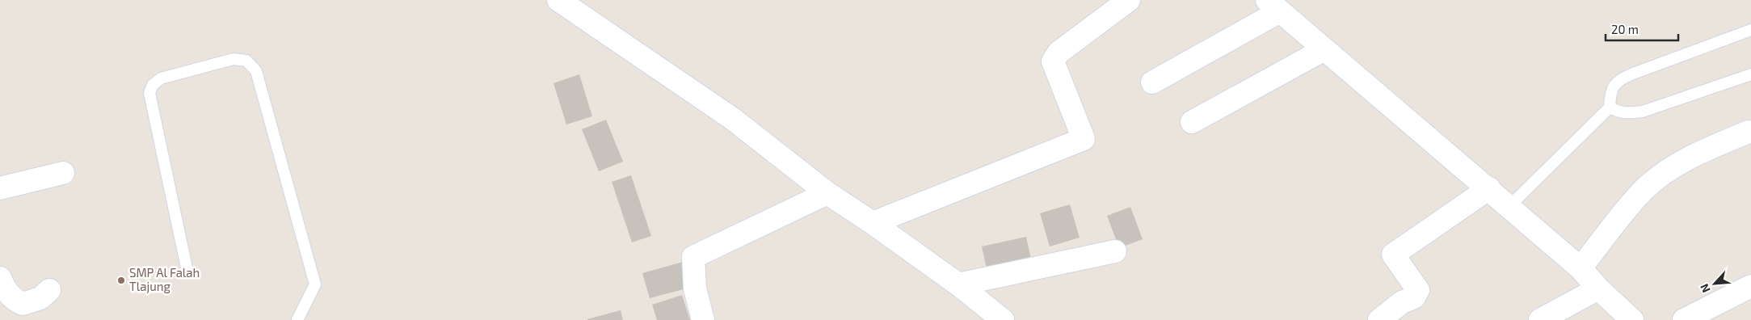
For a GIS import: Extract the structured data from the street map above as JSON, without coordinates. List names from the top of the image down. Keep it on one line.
{"places":["SMP Al Falah Tlajung"],"scale_bar":"20 m","north":"bottom left"}
